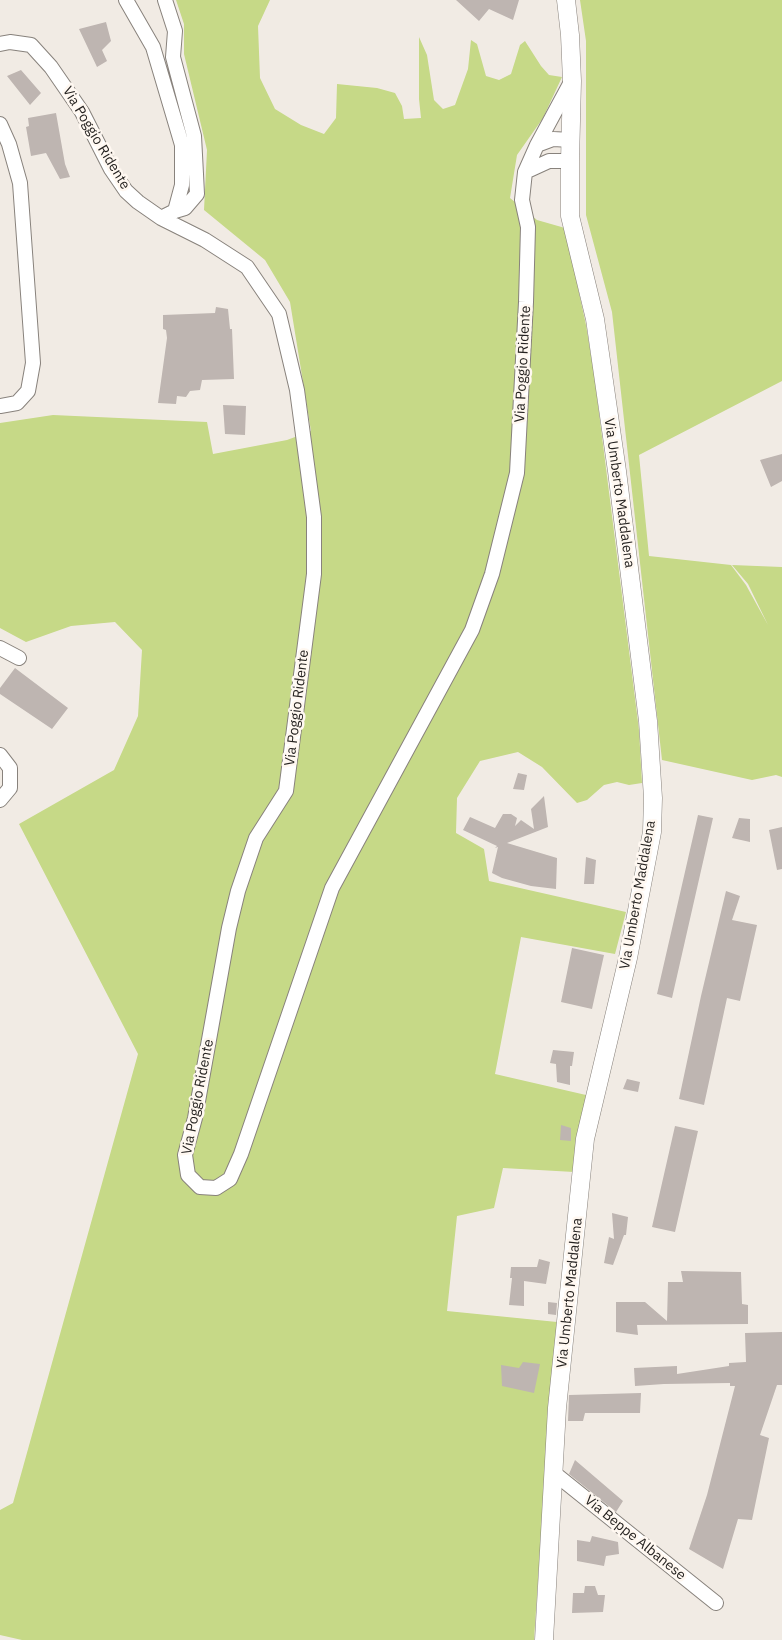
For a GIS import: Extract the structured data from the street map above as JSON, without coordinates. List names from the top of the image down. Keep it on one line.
{"streets":{"street":["Via Poggio Ridente","Via Umberto Maddalena","Via Beppe Albanese"]},"crossings":[["Via Poggio Ridente","Via Umberto Maddalena"],["Via Umberto Maddalena","Via Beppe Albanese"]]}
